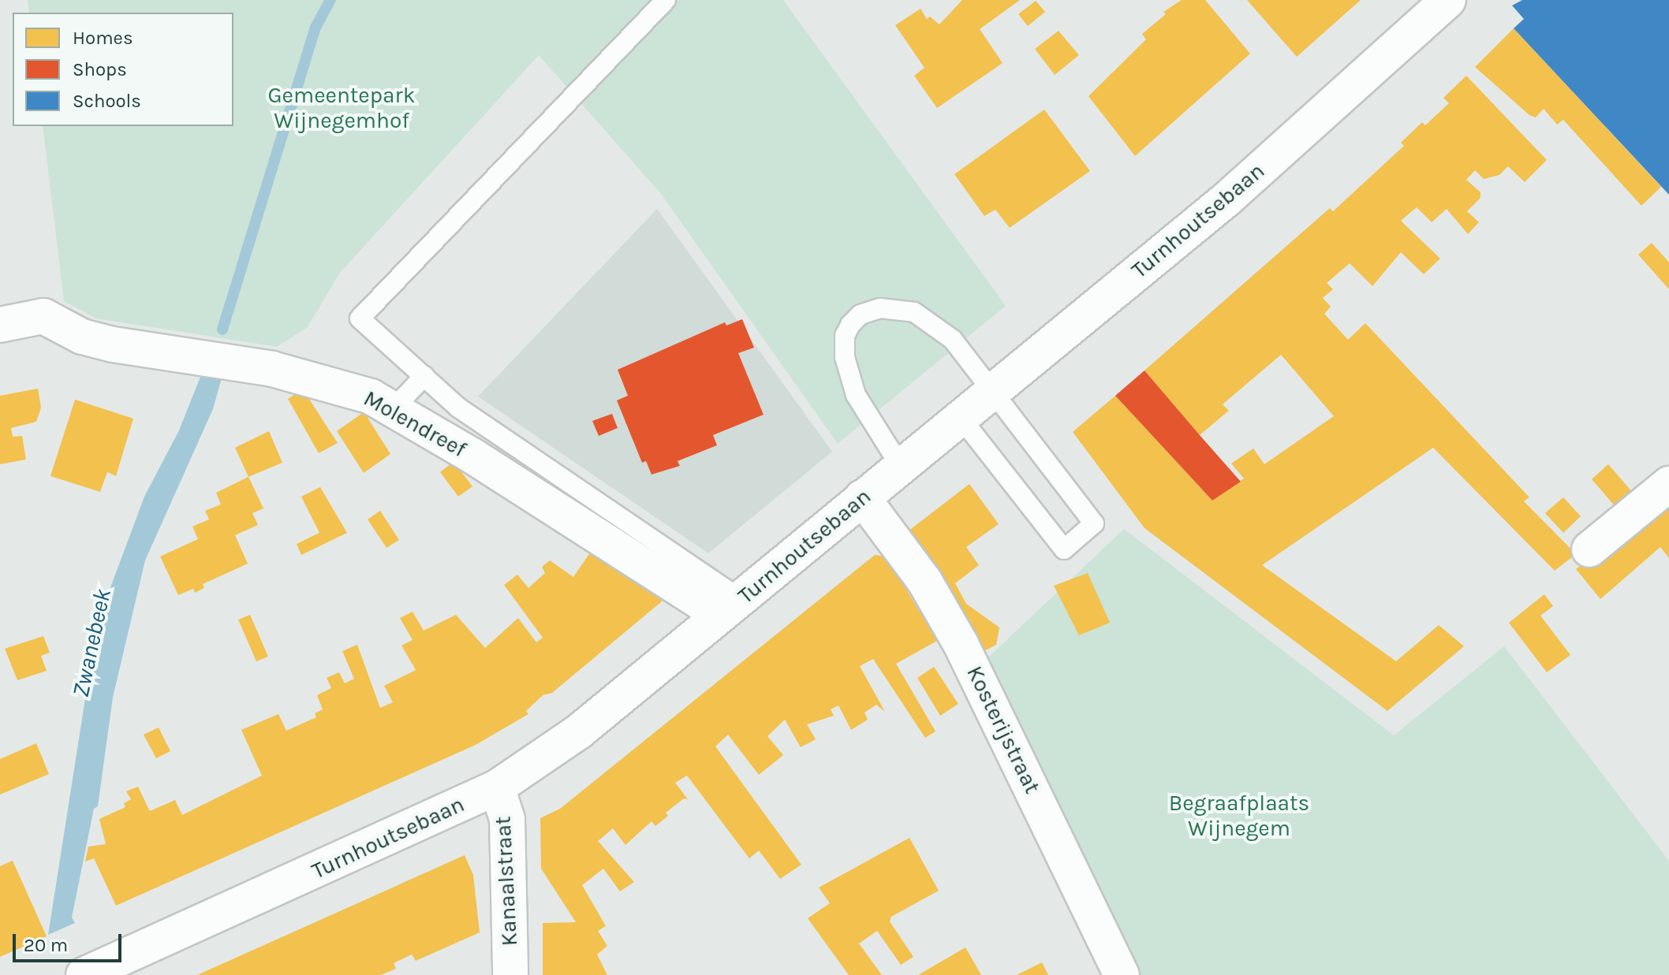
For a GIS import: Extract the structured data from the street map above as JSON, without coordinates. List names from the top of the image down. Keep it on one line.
{"streets":{"main road":["Turnhoutsebaan","Molendreef","Kosterijstraat","Kanaalstraat"]},"crossings":[["Turnhoutsebaan","Molendreef"],["Turnhoutsebaan","Kosterijstraat"],["Turnhoutsebaan","Kanaalstraat"]],"water":["Zwanebeek"],"parks":["Gemeentepark Wijnegemhof","Begraafplaats Wijnegem"],"legend":["Homes","Shops","Schools"],"scale_bar":"20 m"}
